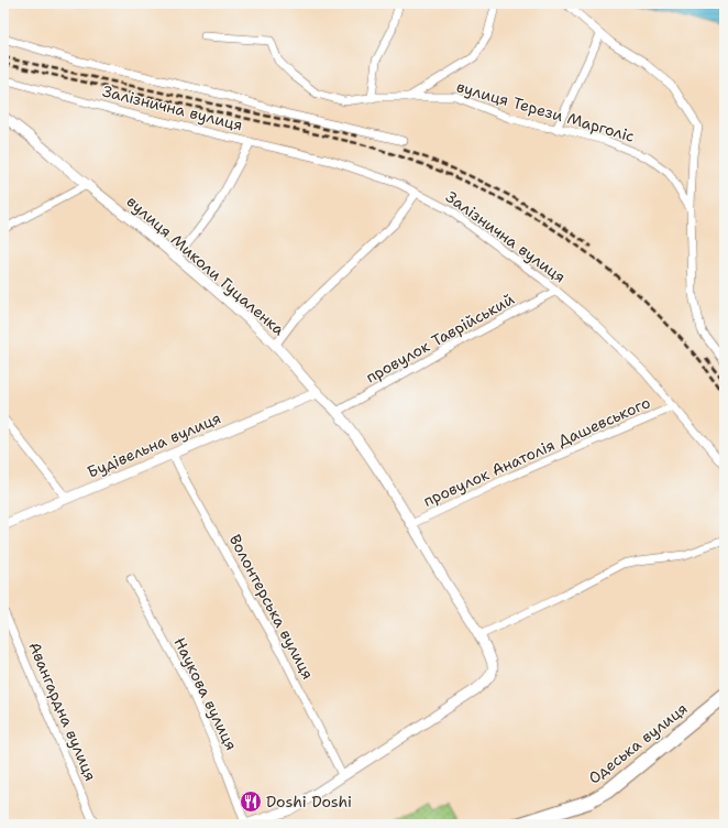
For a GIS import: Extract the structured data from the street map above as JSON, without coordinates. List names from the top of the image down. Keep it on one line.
{"streets":{"main road":["Одеська вулиця"],"street":["Залізнична вулиця","вулиця Терези Марголіс","вулиця Миколи Гуцаленка","провулок Таврійський","Будівельна вулиця","провулок Анатолія Дашевського","Волонтерська вулиця","Наукова вулиця","Авангардна вулиця"]},"crossings":[["Залізнична вулиця","провулок Таврійський"],["Залізнична вулиця","провулок Анатолія Дашевського"],["вулиця Миколи Гуцаленка","провулок Таврійський"],["вулиця Миколи Гуцаленка","Будівельна вулиця"],["вулиця Миколи Гуцаленка","провулок Анатолія Дашевського"],["вулиця Миколи Гуцаленка","Волонтерська вулиця"],["Будівельна вулиця","Волонтерська вулиця"]],"places":{"restaurant":["Doshi Doshi"]}}
